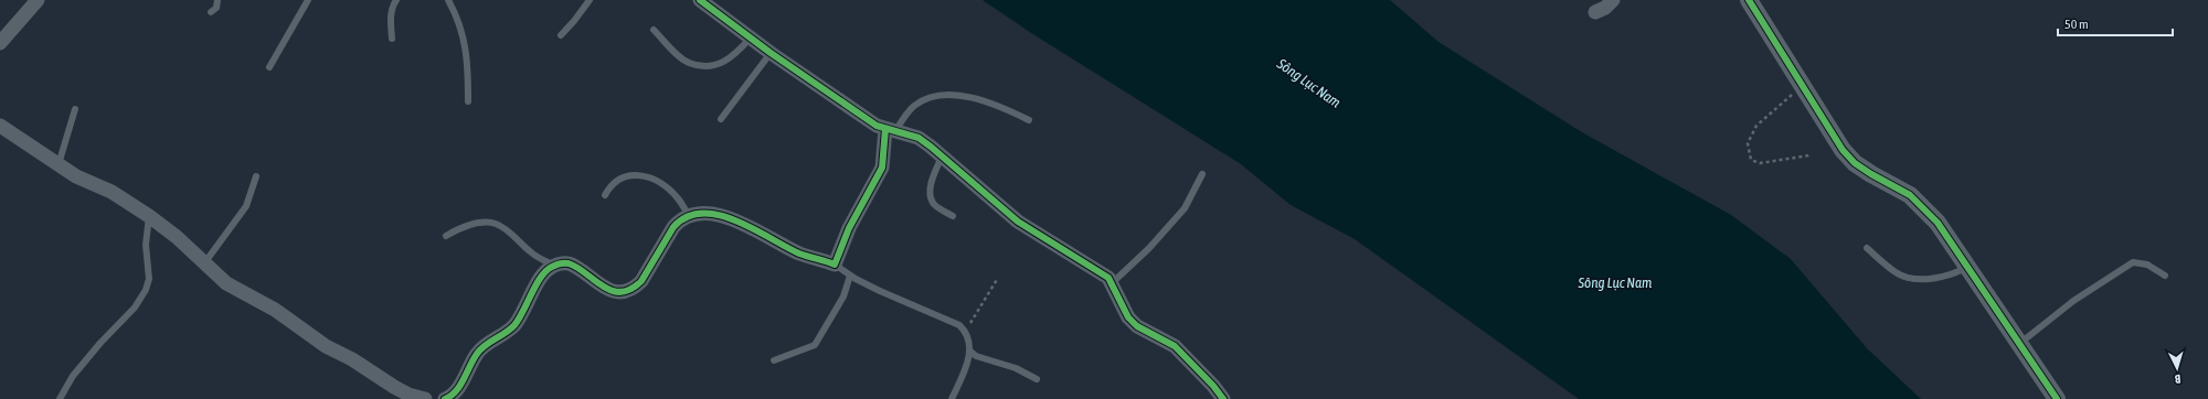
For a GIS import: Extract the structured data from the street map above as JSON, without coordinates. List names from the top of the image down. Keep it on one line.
{"water":["Sông Lục Nam"],"scale_bar":"50 m","north":"bottom"}
